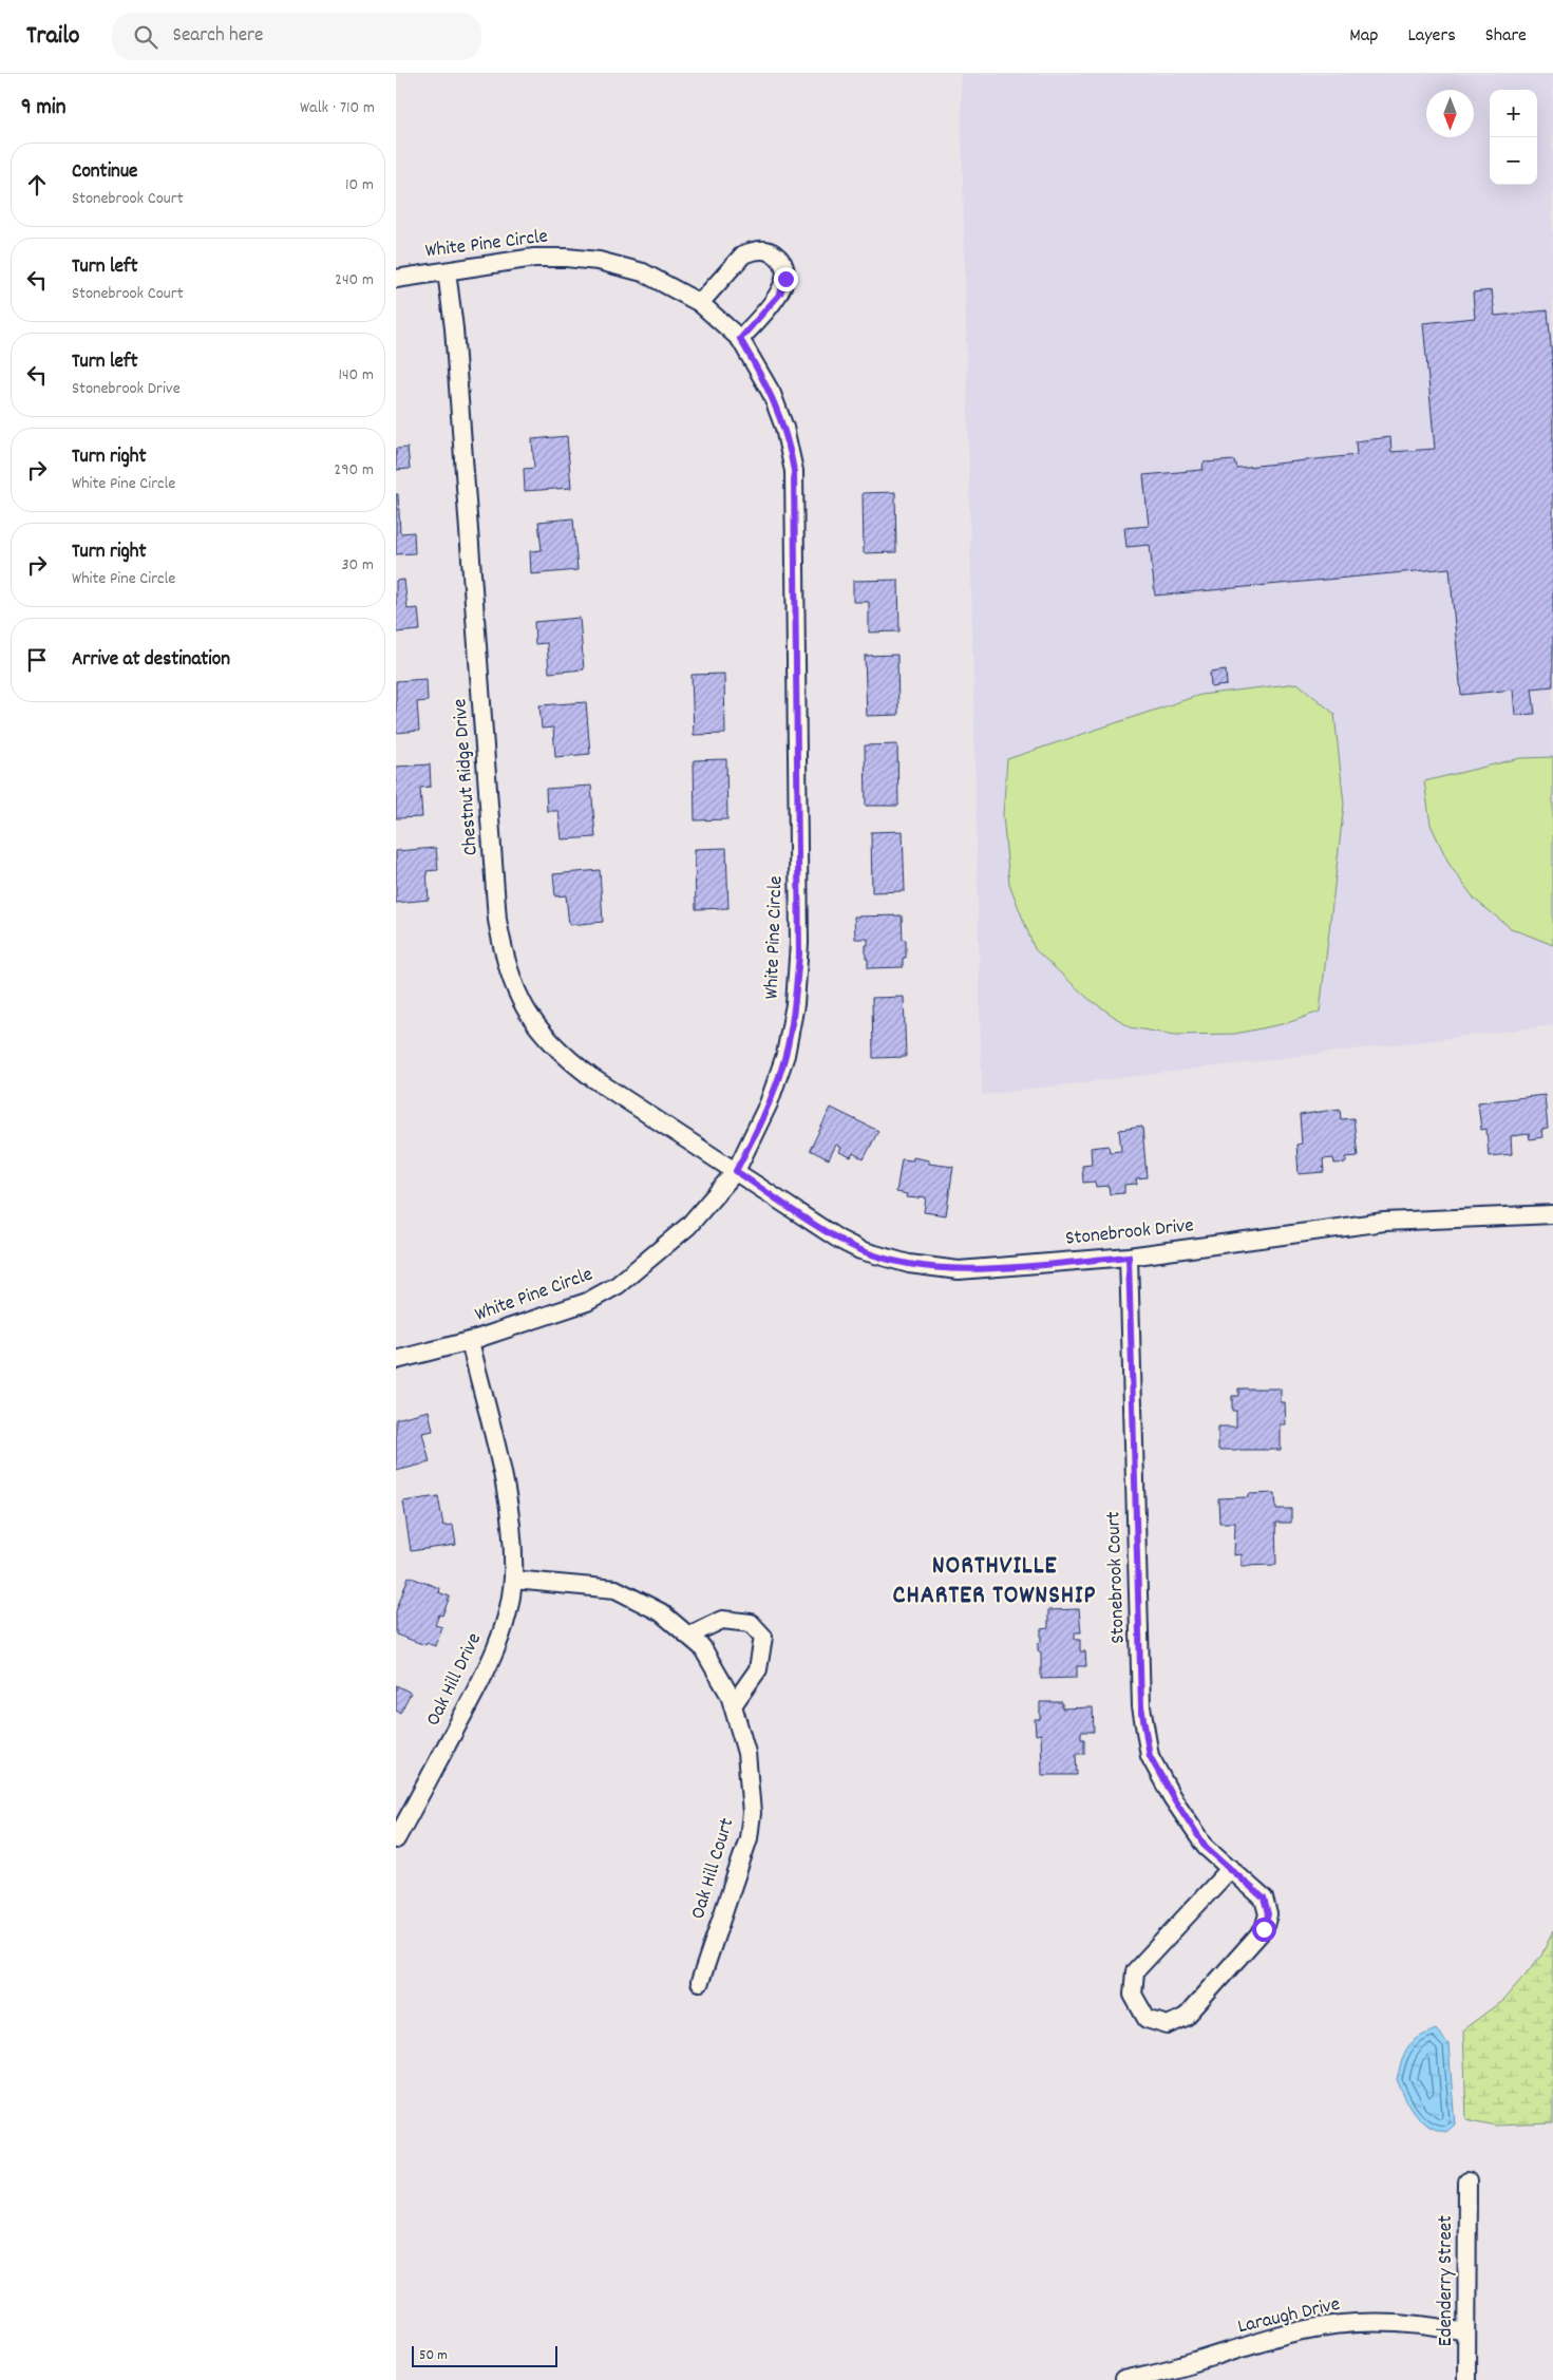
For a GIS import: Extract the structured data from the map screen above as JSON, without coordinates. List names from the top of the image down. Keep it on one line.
{"streets":{"street":["White Pine Circle","Chestnut Ridge Drive","Stonebrook Drive","Stonebrook Court","Oak Hill Drive","Oak Hill Court","Edenderry Street","Laraugh Drive"]},"crossings":[["White Pine Circle","Chestnut Ridge Drive"],["White Pine Circle","Stonebrook Drive"],["White Pine Circle","Oak Hill Drive"],["Chestnut Ridge Drive","Stonebrook Drive"],["Stonebrook Drive","Stonebrook Court"],["Oak Hill Drive","Oak Hill Court"],["Edenderry Street","Laraugh Drive"]],"districts":["NORTHVILLE CHARTER TOWNSHIP"],"scale_bar":"50 m","north":"bottom","page":{"header":"Trailo","search":"Search here","nav":["Map","Layers","Share"],"heading":["9 min","Walk · 710 m"],"map_buttons":["+","−"],"list":[["Continue","Stonebrook Court","10 m"],["Turn left","Stonebrook Court","240 m"],["Turn left","Stonebrook Drive","140 m"],["Turn right","White Pine Circle","290 m"],["Turn right","White Pine Circle","30 m"],"Arrive at destination"],"scale":"50 m"}}
